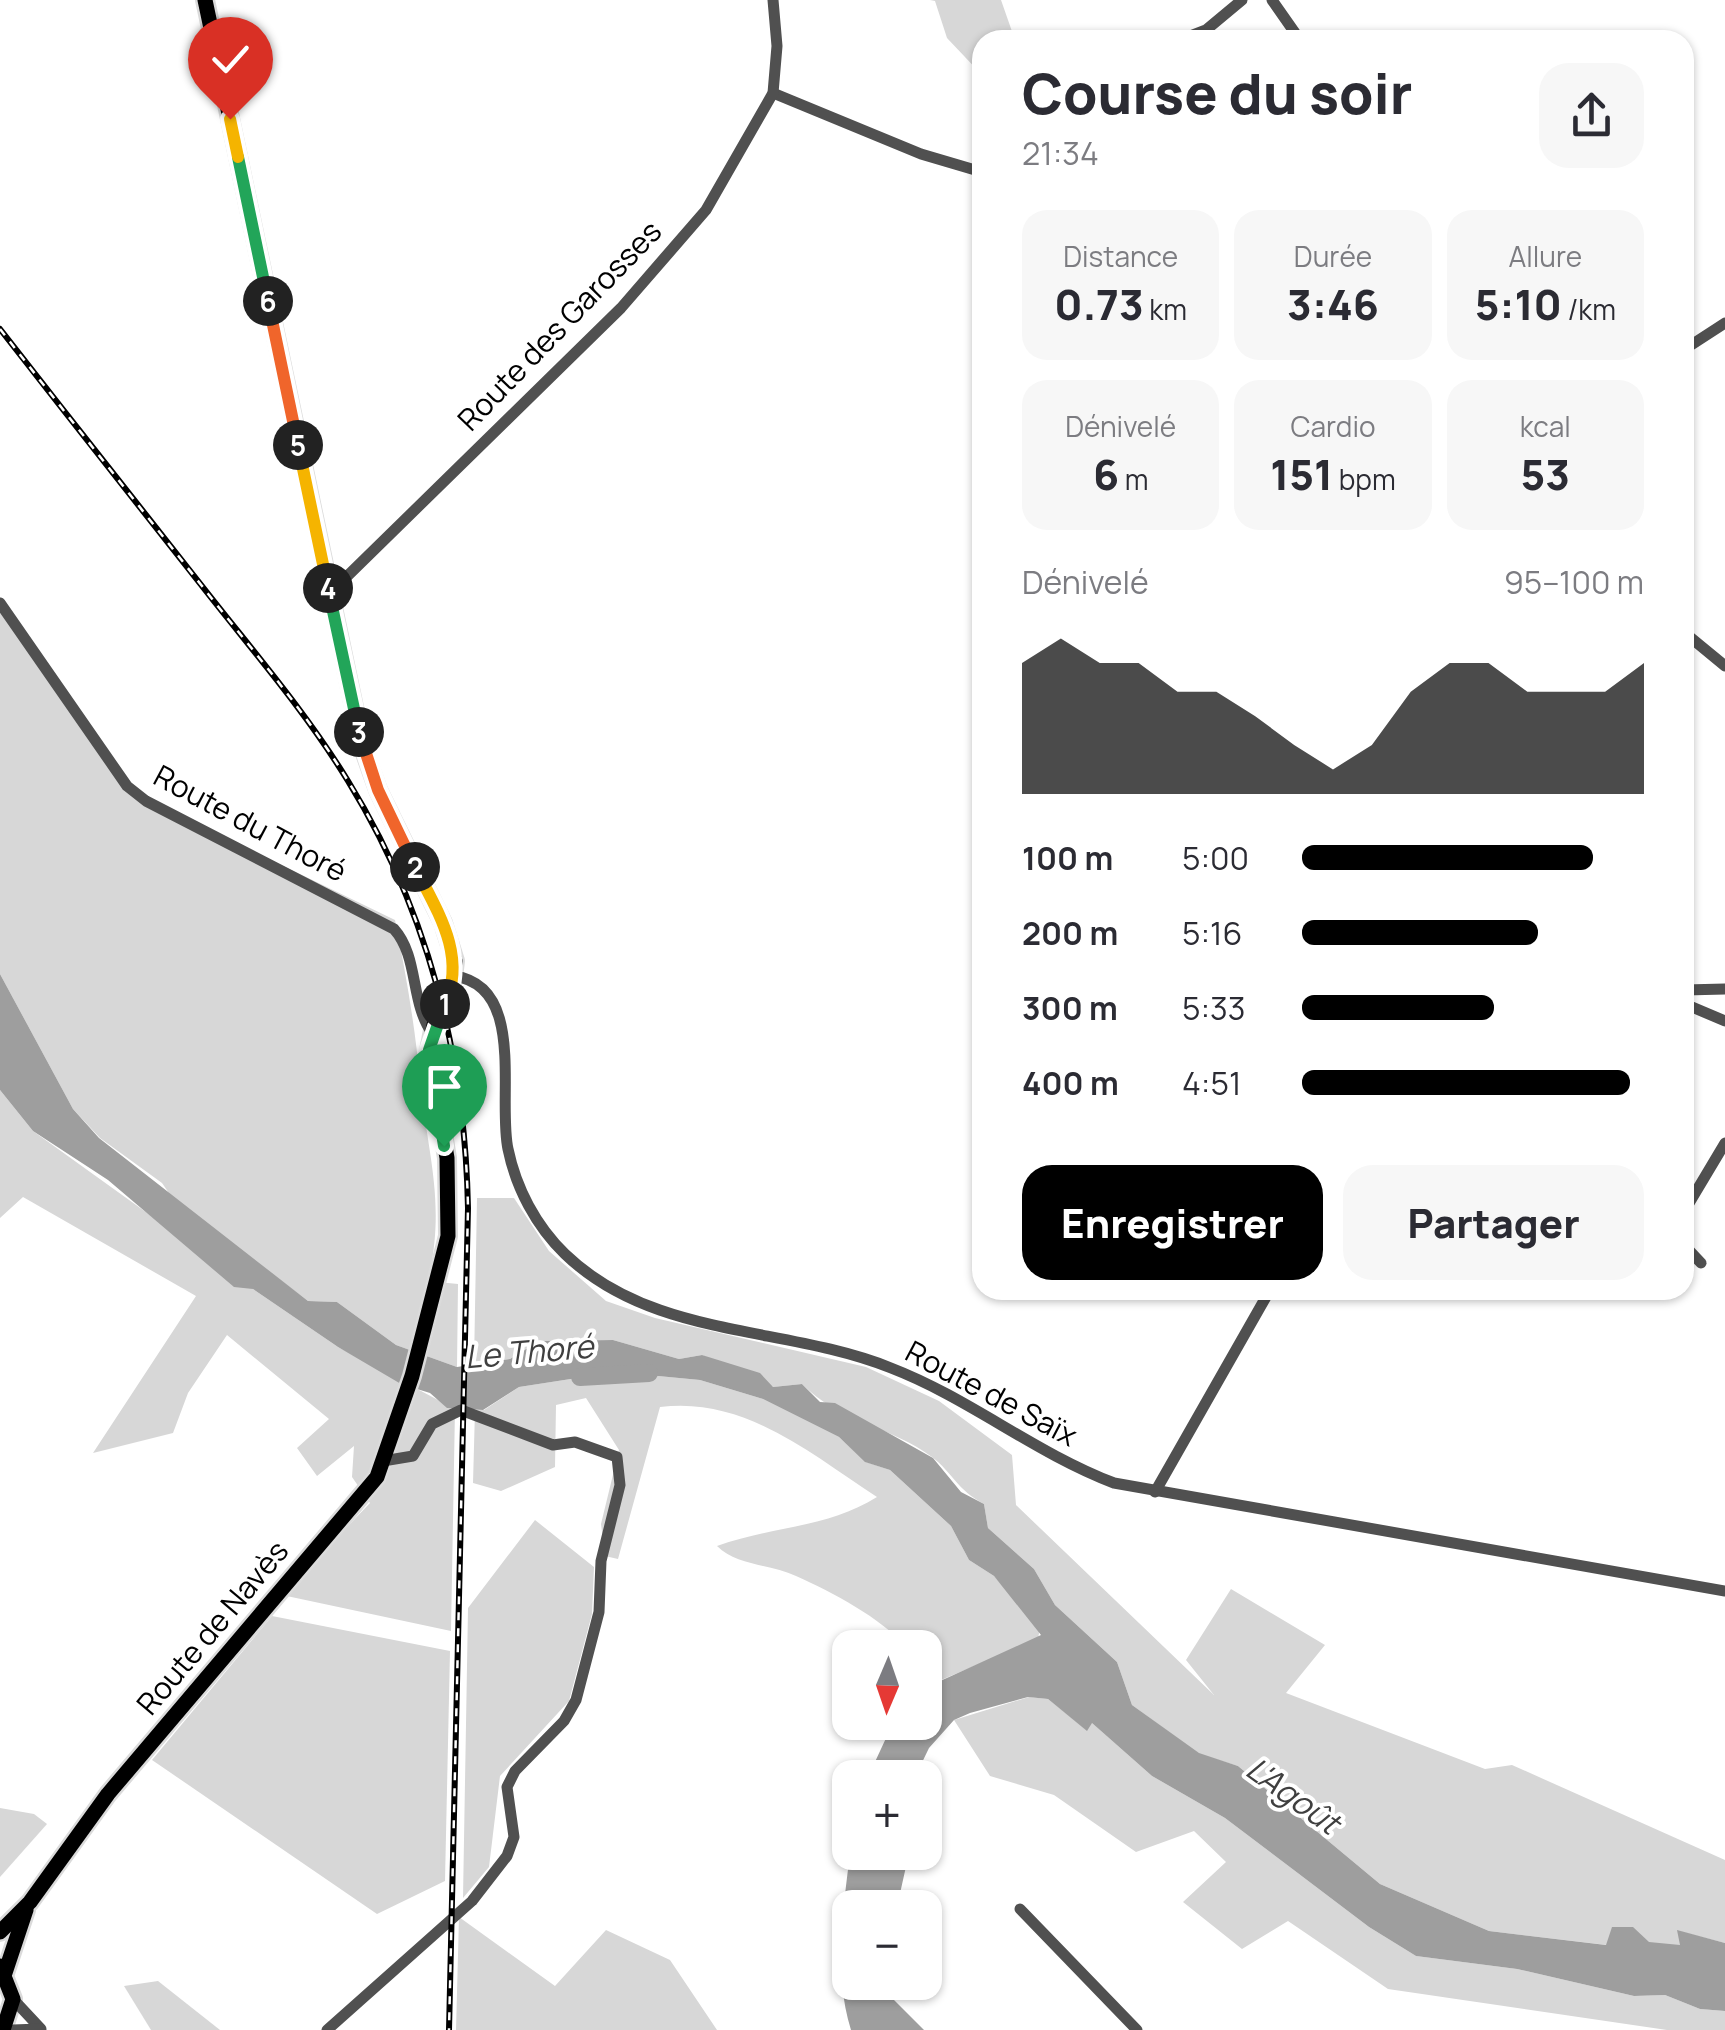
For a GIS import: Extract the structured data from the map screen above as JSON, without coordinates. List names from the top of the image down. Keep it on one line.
{"streets":{"main road":["Route de Navès"],"street":["Route des Garosses","Route du Thoré","Route de Saïx"]},"crossings":[["Route du Thoré","Route de Navès"]],"water":["Le Thoré","L'Agoût"],"north":"bottom","page":{"heading":["Course du soir","21:34"],"stats":[["Distance","0.73 km"],["Durée","3:46"],["Allure","5:10 /km"],["Dénivelé","6 m"],["Cardio","151 bpm"],["kcal","53"]],"pins":["6","5","4","3","2","1"],"chart":["Dénivelé","95–100 m"],"list":[{"name":"100 m","note":"5:00"},{"name":"200 m","note":"5:16"},{"name":"300 m","note":"5:33"},{"name":"400 m","note":"4:51"}],"buttons":["Enregistrer","Partager"],"map_buttons":["+","−"]}}
